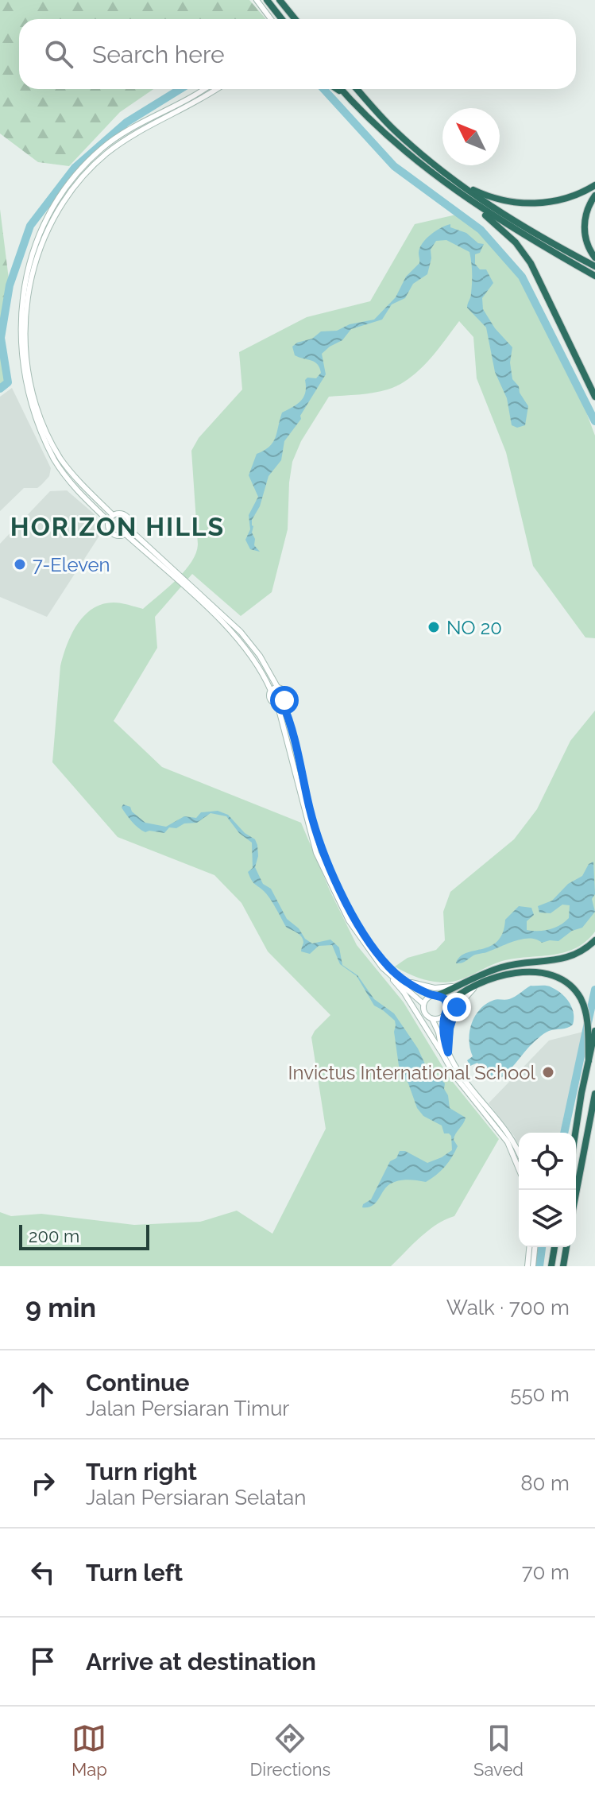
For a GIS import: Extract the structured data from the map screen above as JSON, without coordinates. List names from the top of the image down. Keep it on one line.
{"districts":["HORIZON HILLS"],"places":["7-Eleven","NO 20","Invictus International School"],"scale_bar":"200 m","north":"top left","page":{"search":"Search here","scale":"200 m","heading":["9 min","Walk · 700 m"],"list":[["Continue","Jalan Persiaran Timur","550 m"],["Turn right","Jalan Persiaran Selatan","80 m"],["Turn left","70 m"],"Arrive at destination"],"nav":["Map","Directions","Saved"]}}
